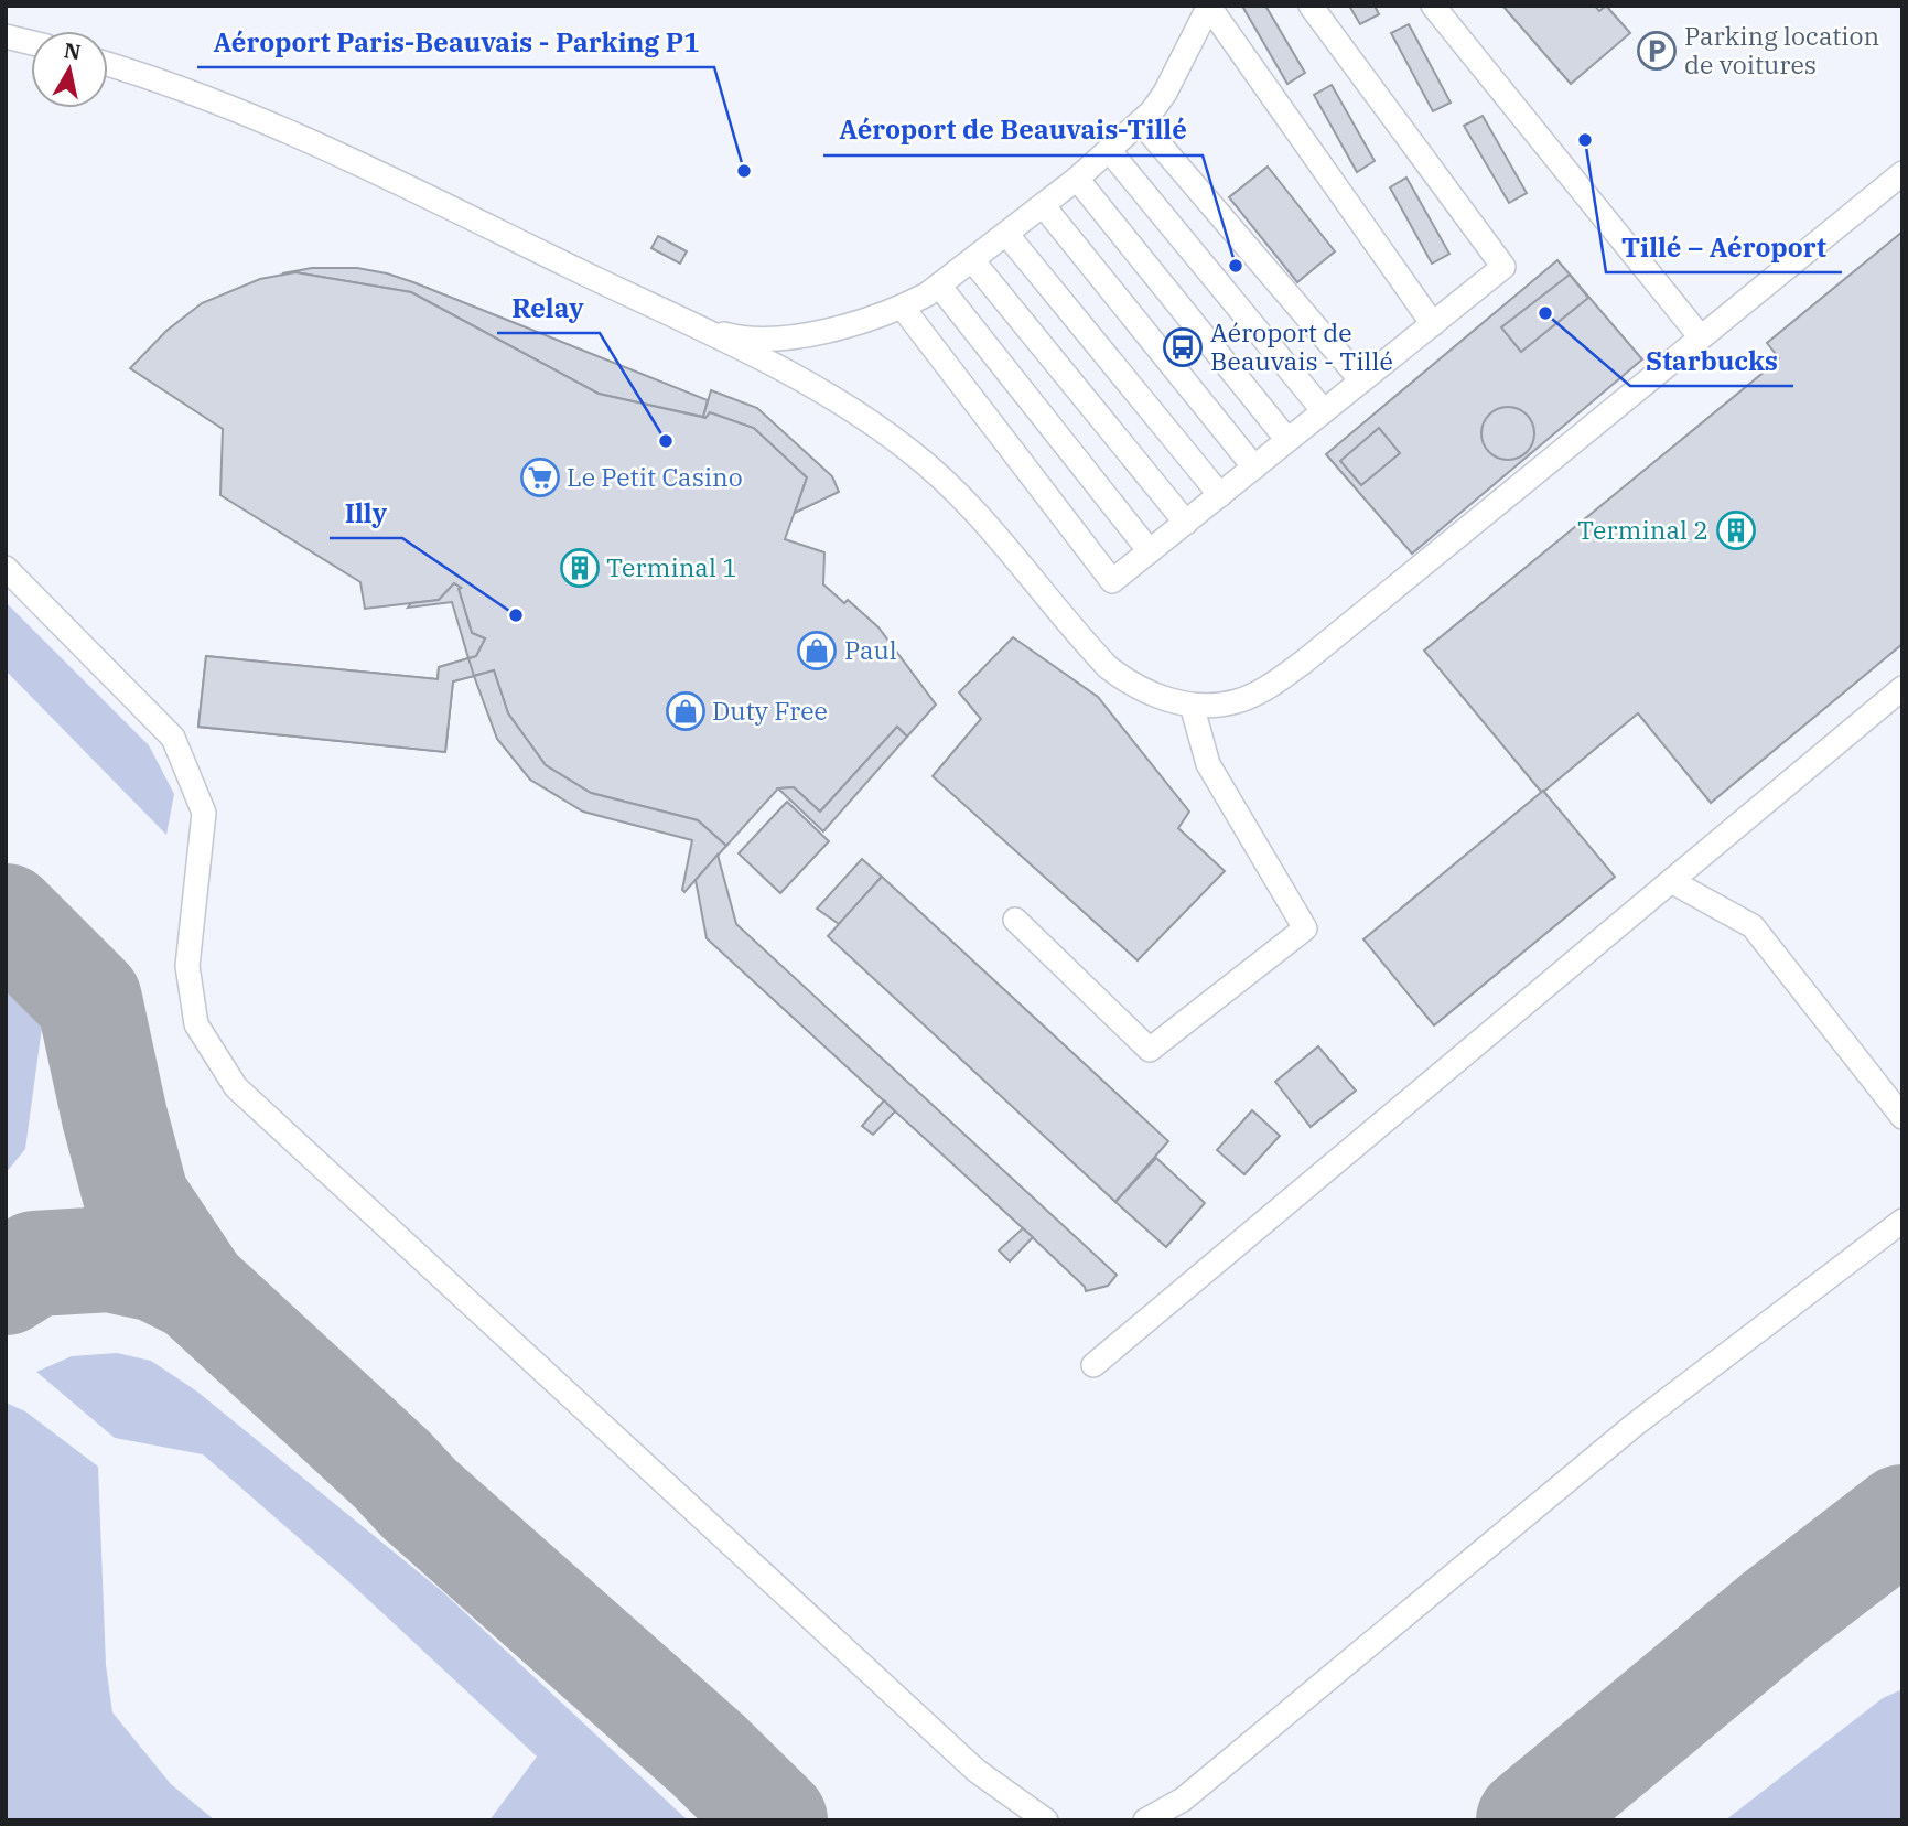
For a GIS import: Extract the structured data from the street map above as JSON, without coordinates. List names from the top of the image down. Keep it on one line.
{"places":{"parking":["Parking location de voitures"],"other":["Tillé – Aéroport","Aéroport Paris-Beauvais - Parking P1","Aéroport de Beauvais-Tillé","Starbucks","Relay","Illy"],"bus stop":["Aéroport de Beauvais - Tillé"],"supermarket":["Le Petit Casino"],"building":["Terminal 2","Terminal 1"],"shop":["Paul","Duty Free"]},"north":"top"}
